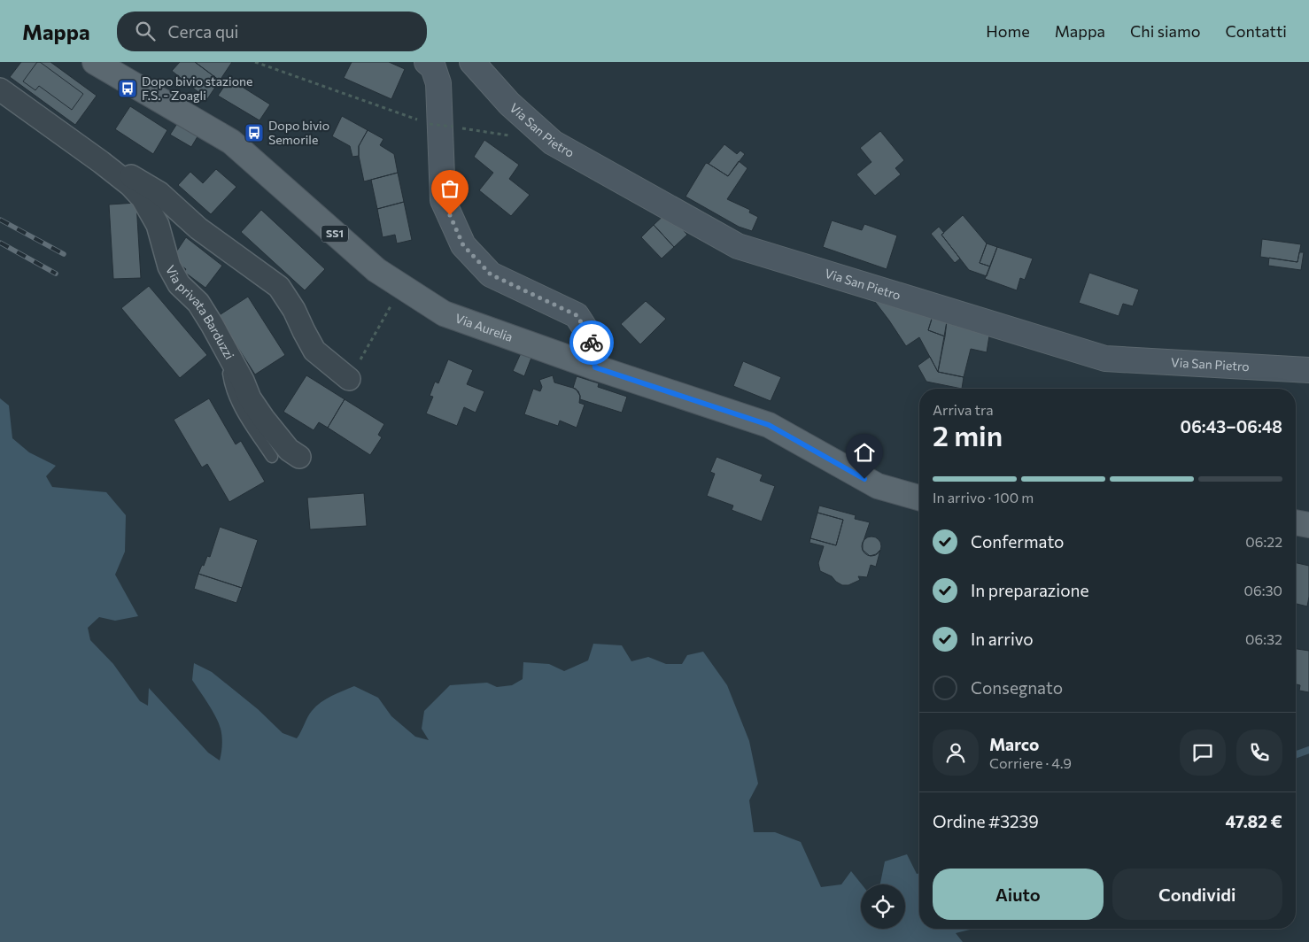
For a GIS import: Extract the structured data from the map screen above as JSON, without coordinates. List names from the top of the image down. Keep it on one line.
{"streets":{"main road":["SS1","Via Aurelia"],"street":["Via San Pietro","Via privata Barduzzi"]},"places":{"bus stop":["Dopo bivio stazione F.S. - Zoagli","Dopo bivio Semorile"]},"page":{"header":"Mappa","search":"Cerca qui","nav":["Home","Mappa","Chi siamo","Contatti"],"heading":["2 min","Arriva tra","06:43–06:48"],"panel":["Marco","Corriere · 4.9","Ordine #3239","47.82 €"],"bar":"In arrivo · 100 m","list":[["Confermato","06:22"],["In preparazione","06:30"],["In arrivo","06:32"],"Consegnato"],"buttons":["Aiuto","Condividi"]}}
